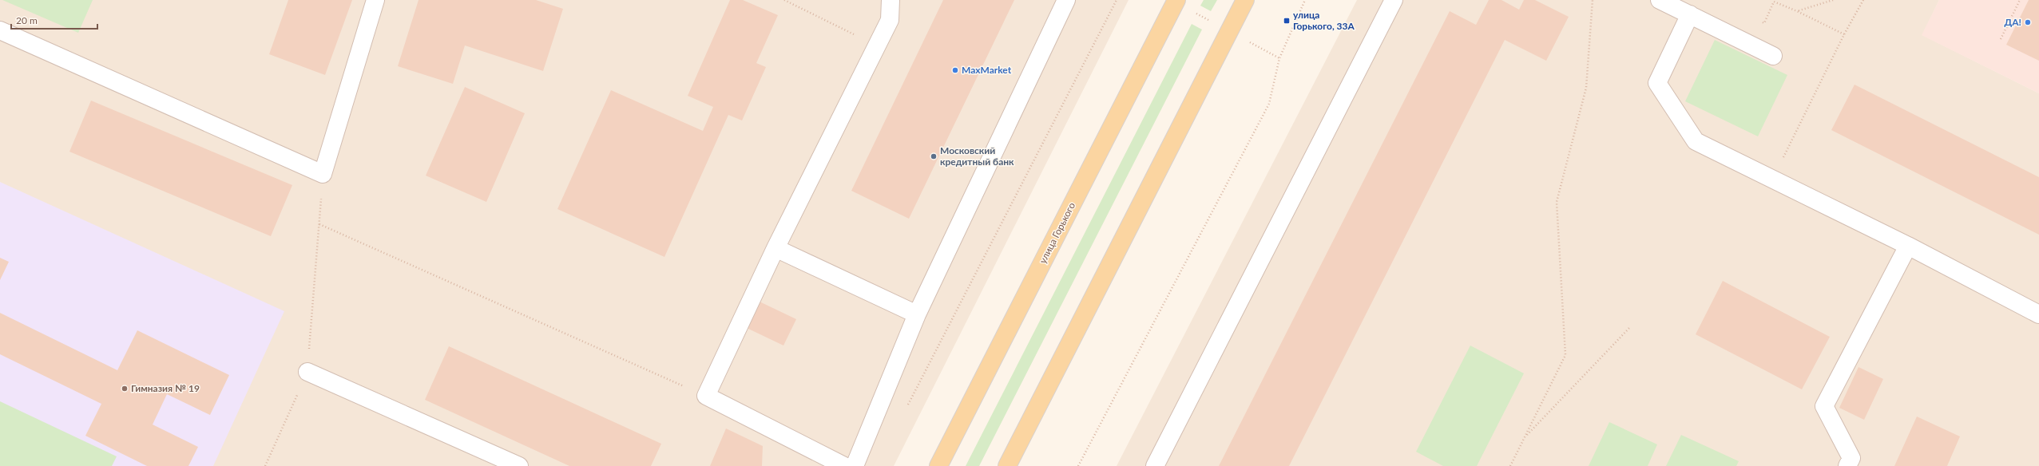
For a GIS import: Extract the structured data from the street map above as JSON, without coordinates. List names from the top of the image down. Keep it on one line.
{"streets":{"main road":["улица Горького"]},"places":{"transit":["улица Горького, 33А"],"other":["ДА!","MaxMarket","Московский кредитный банк","Гимназия № 19"]},"scale_bar":"20 m"}
